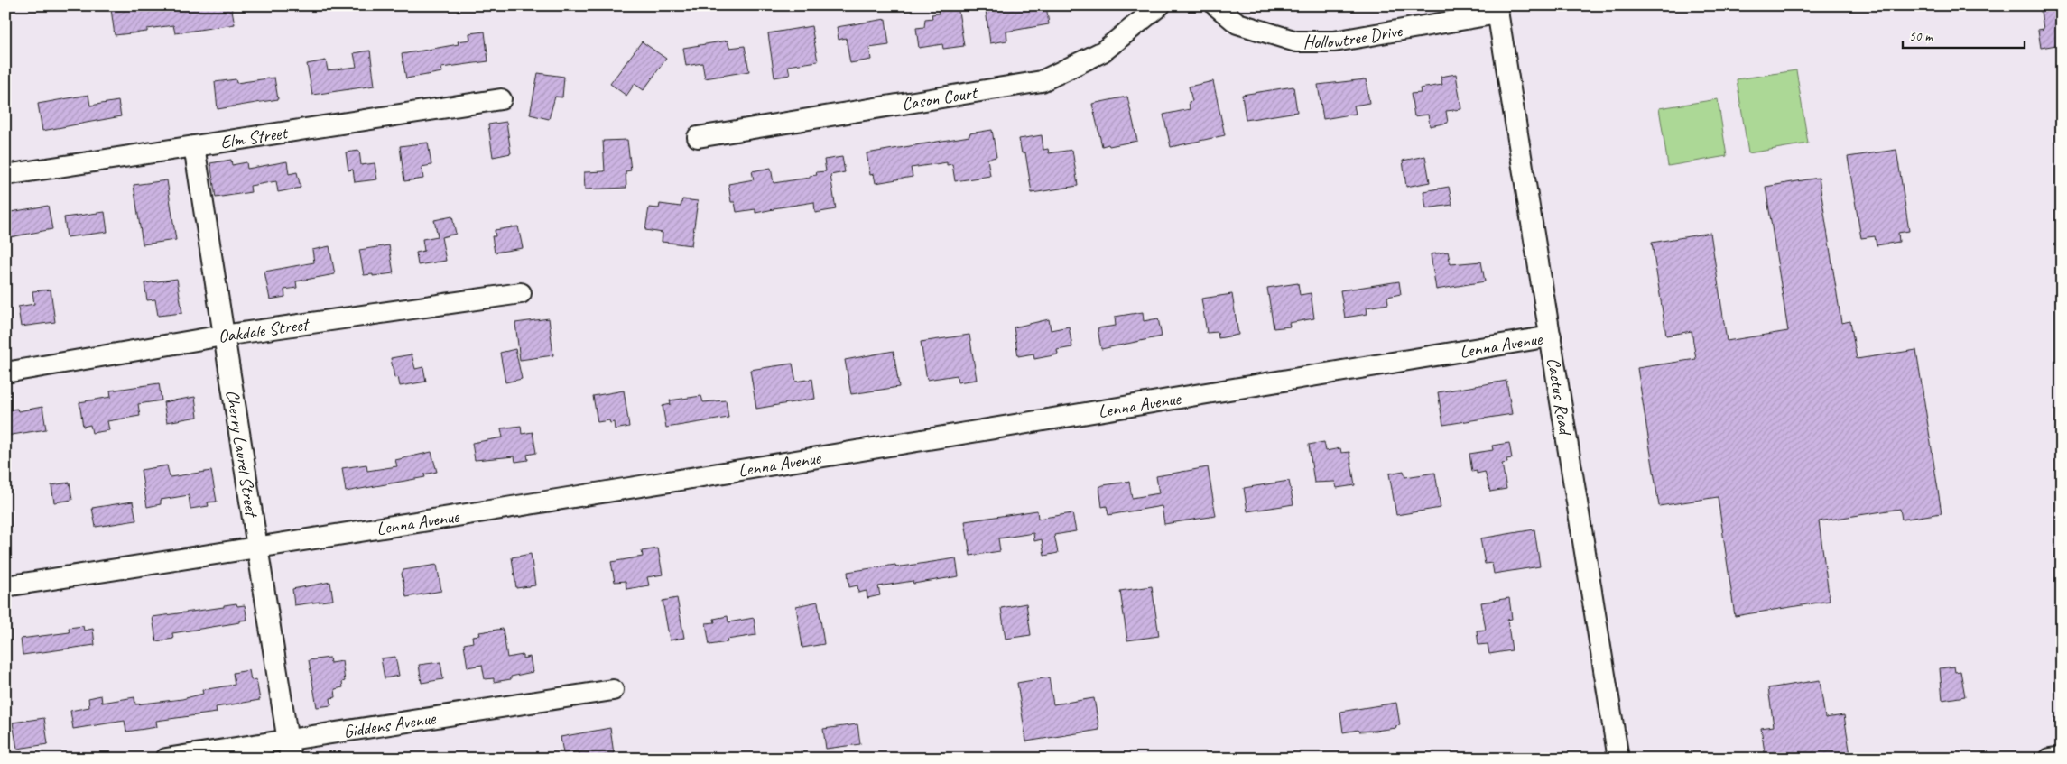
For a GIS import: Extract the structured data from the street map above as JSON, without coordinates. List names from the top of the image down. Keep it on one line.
{"streets":{"street":["Hollowtree Drive","Cason Court","Elm Street","Oakdale Street","Lenna Avenue","Cactus Road","Cherry Laurel Street","Giddens Avenue"]},"crossings":[["Hollowtree Drive","Cactus Road"],["Elm Street","Cherry Laurel Street"],["Oakdale Street","Cherry Laurel Street"],["Lenna Avenue","Cactus Road"],["Lenna Avenue","Cherry Laurel Street"],["Cherry Laurel Street","Giddens Avenue"]],"scale_bar":"50 m"}
